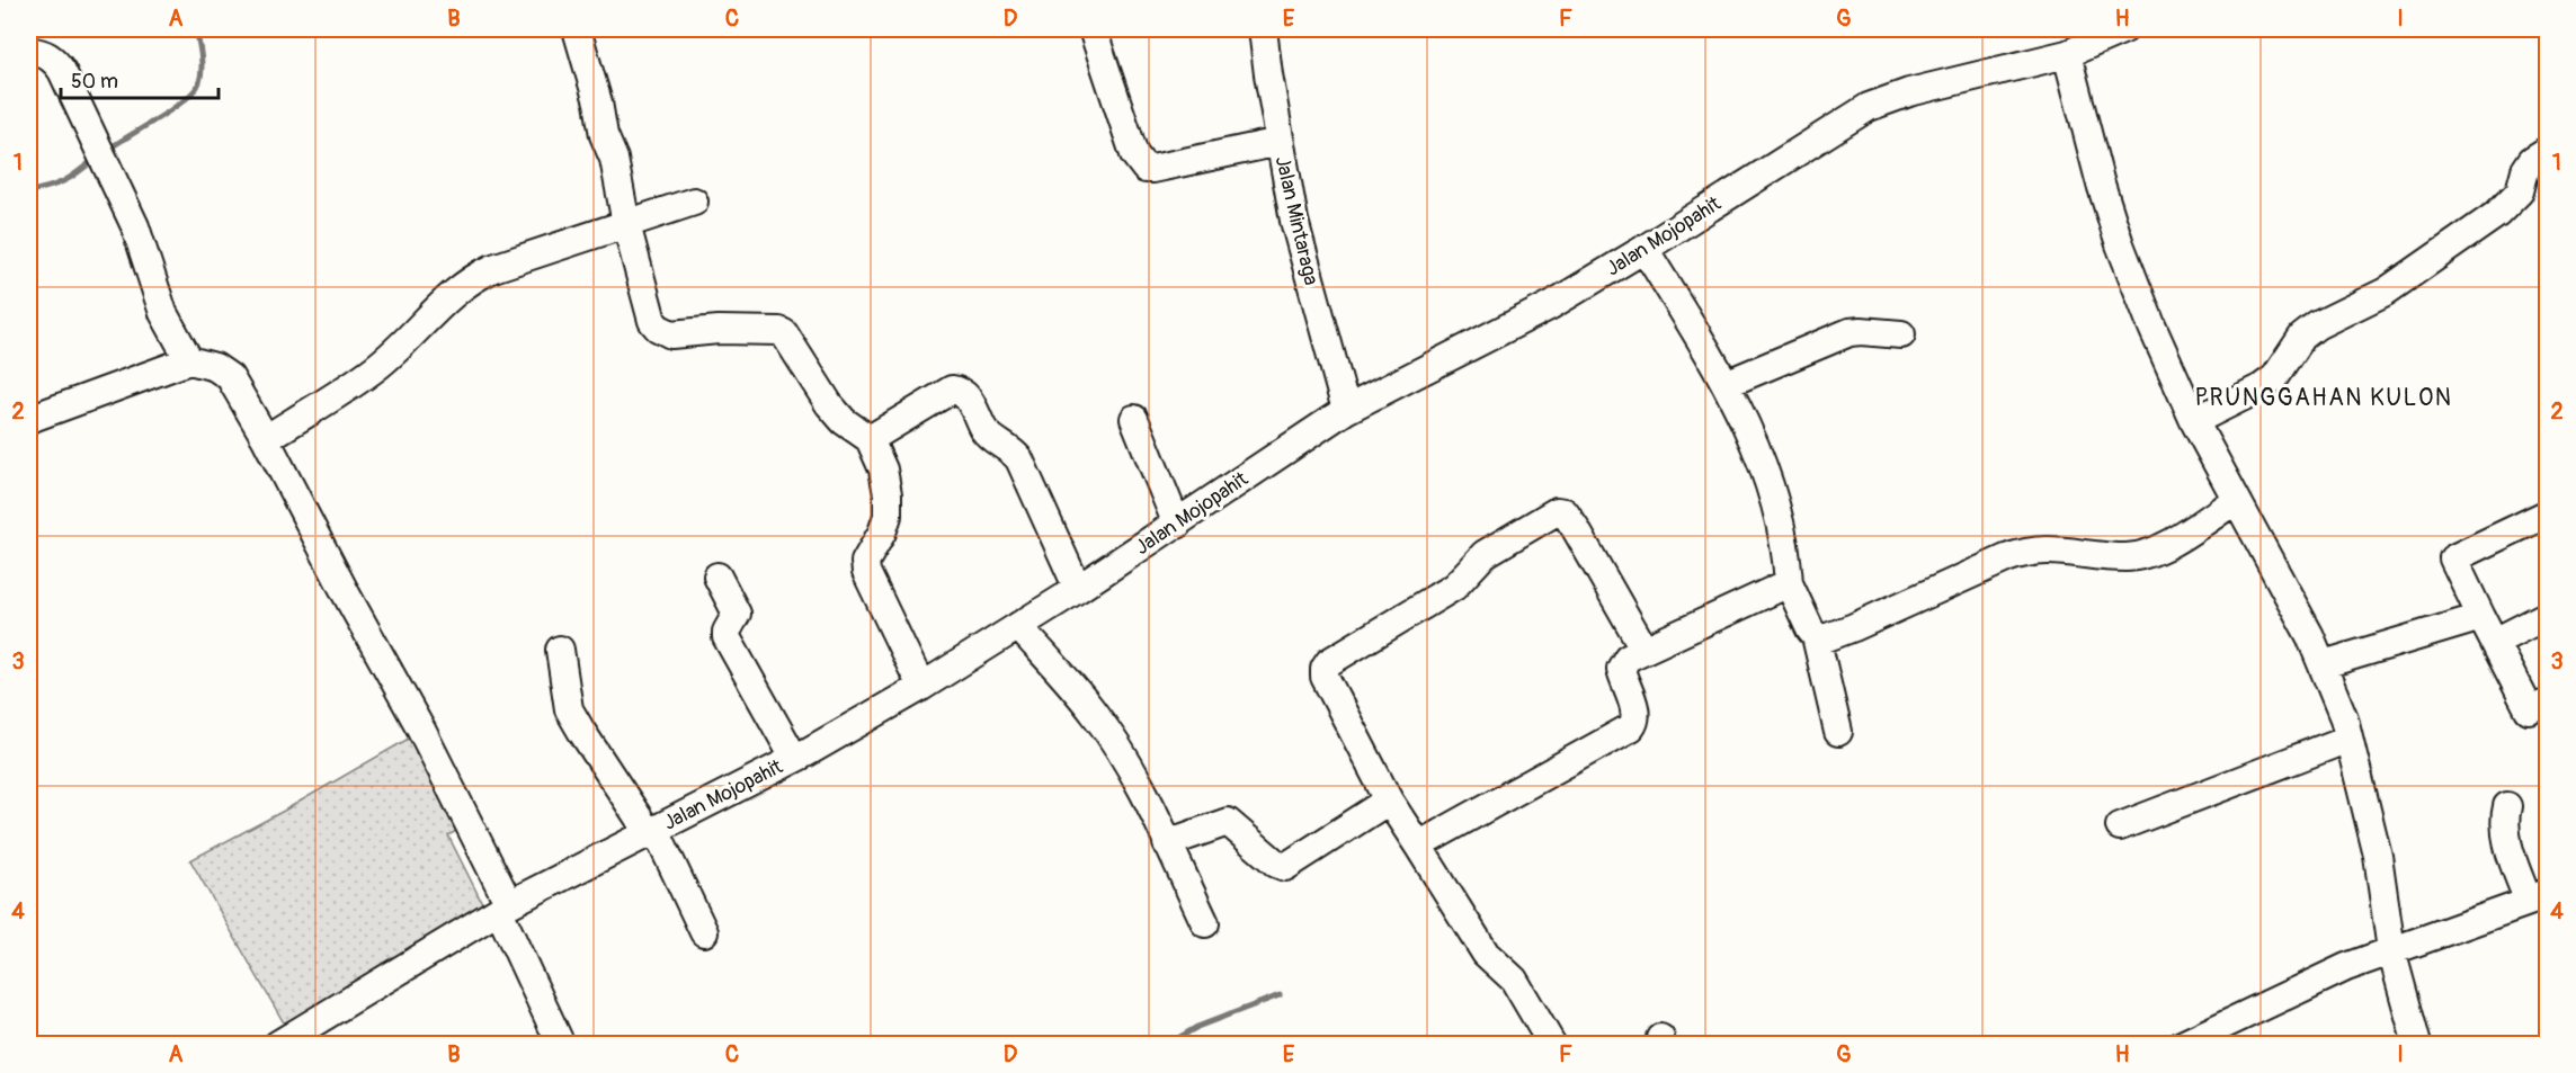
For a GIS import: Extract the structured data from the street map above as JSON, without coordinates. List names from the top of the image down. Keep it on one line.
{"streets":{"street":["Jalan Mintaraga","Jalan Mojopahit"]},"crossings":[["Jalan Mintaraga","Jalan Mojopahit"]],"districts":["PRUNGGAHAN KULON"],"scale_bar":"50 m","grid":{"columns":["A","B","C","D","E","F","G","H","I"],"rows":["1","2","3","4"]}}
